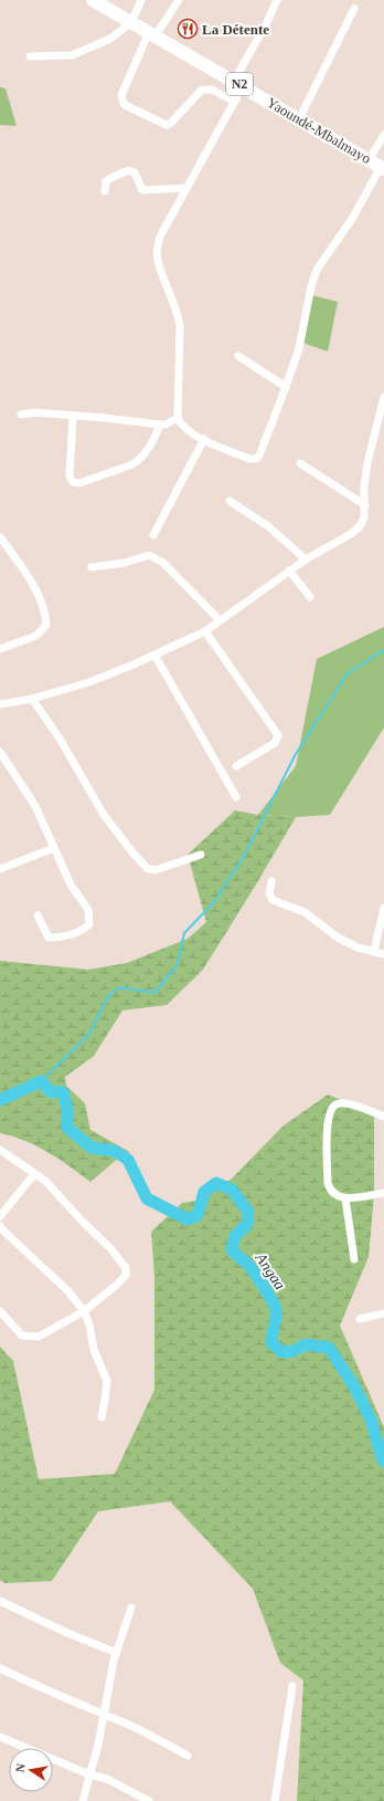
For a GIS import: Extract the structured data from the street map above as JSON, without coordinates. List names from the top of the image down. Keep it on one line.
{"streets":{"highway":["N2","Yaoundé-Mbalmayo"]},"water":["Angaa"],"places":{"restaurant":["La Détente"]},"north":"left"}
